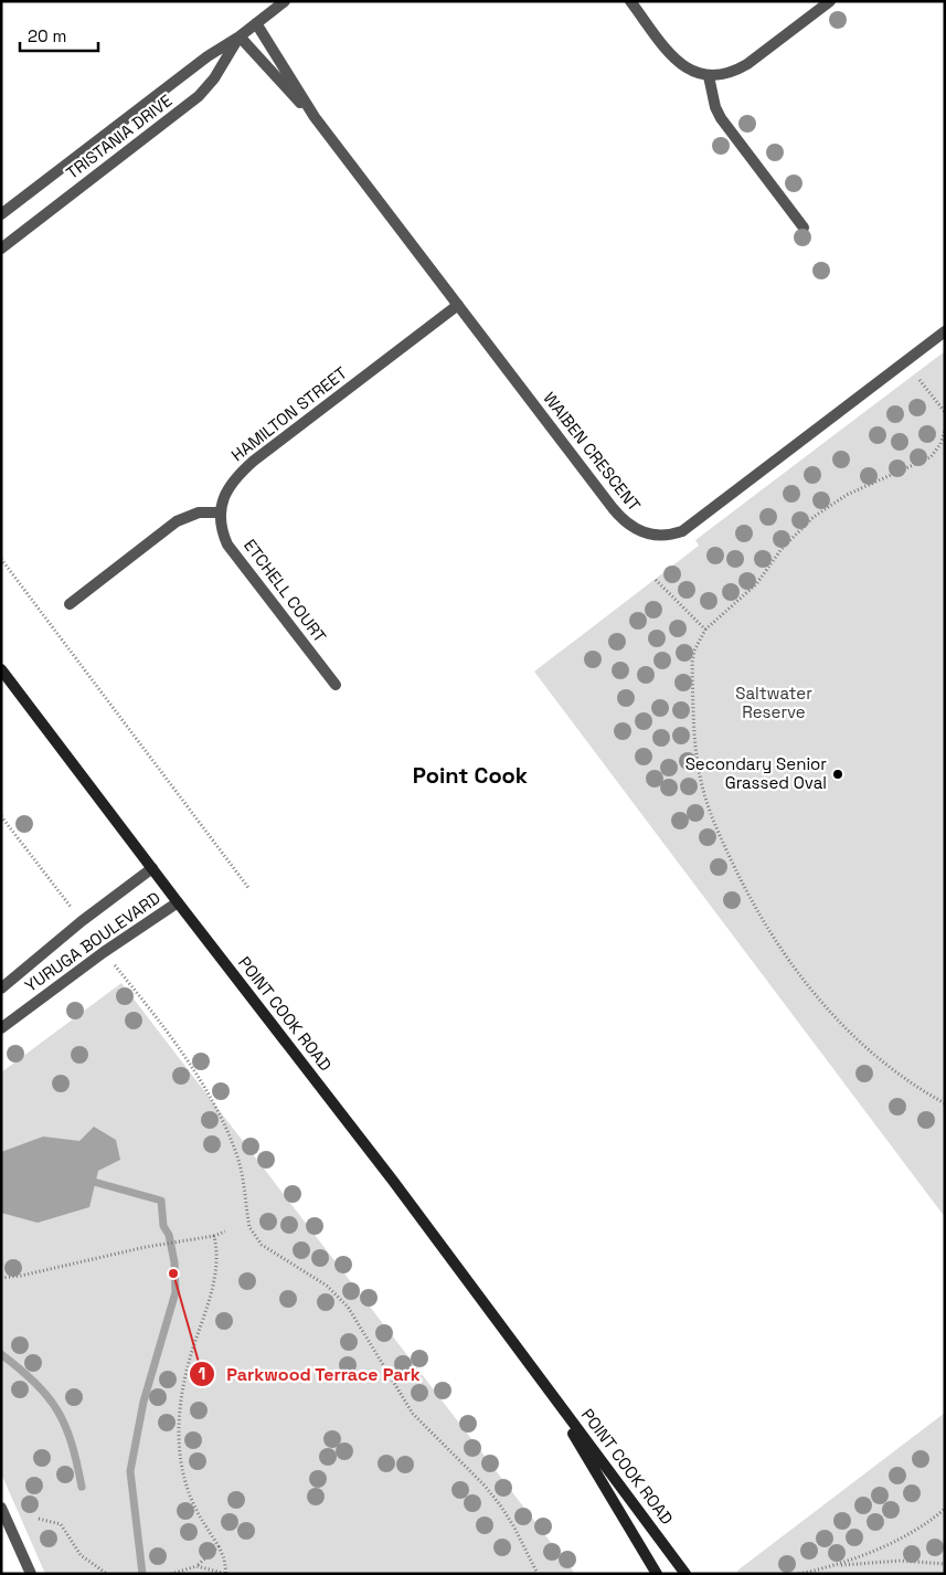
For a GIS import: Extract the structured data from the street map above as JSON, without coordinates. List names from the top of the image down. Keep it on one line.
{"streets":{"main road":["POINT COOK ROAD"],"street":["TRISTANIA DRIVE","HAMILTON STREET","WAIBEN CRESCENT","ETCHELL COURT","YURUGA BOULEVARD"]},"crossings":[["TRISTANIA DRIVE","WAIBEN CRESCENT"],["HAMILTON STREET","WAIBEN CRESCENT"],["HAMILTON STREET","ETCHELL COURT"],["YURUGA BOULEVARD","POINT COOK ROAD"]],"districts":["Point Cook"],"parks":["Saltwater Reserve"],"places":["Secondary Senior Grassed Oval","Parkwood Terrace Park"],"scale_bar":"20 m"}
